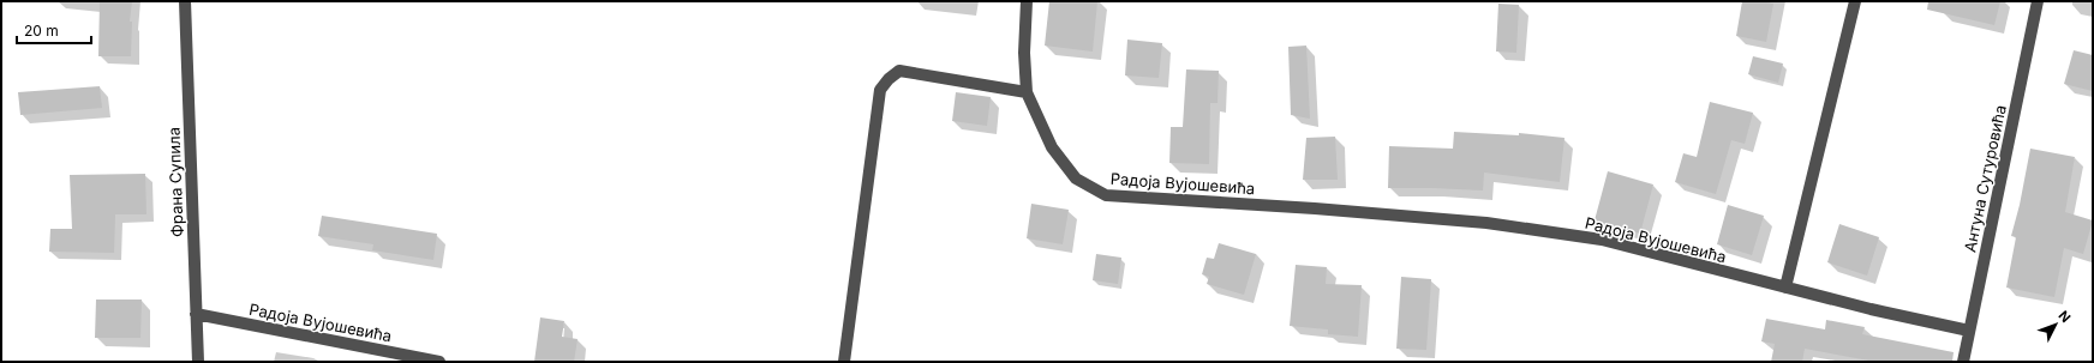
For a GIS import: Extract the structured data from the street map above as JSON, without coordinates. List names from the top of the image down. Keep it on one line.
{"streets":{"street":["Антуна Сутуровића","Франа Супила","Радоја Вујошевића"]},"crossings":[["Антуна Сутуровића","Радоја Вујошевића"],["Франа Супила","Радоја Вујошевића"]],"scale_bar":"20 m","north":"top right"}
